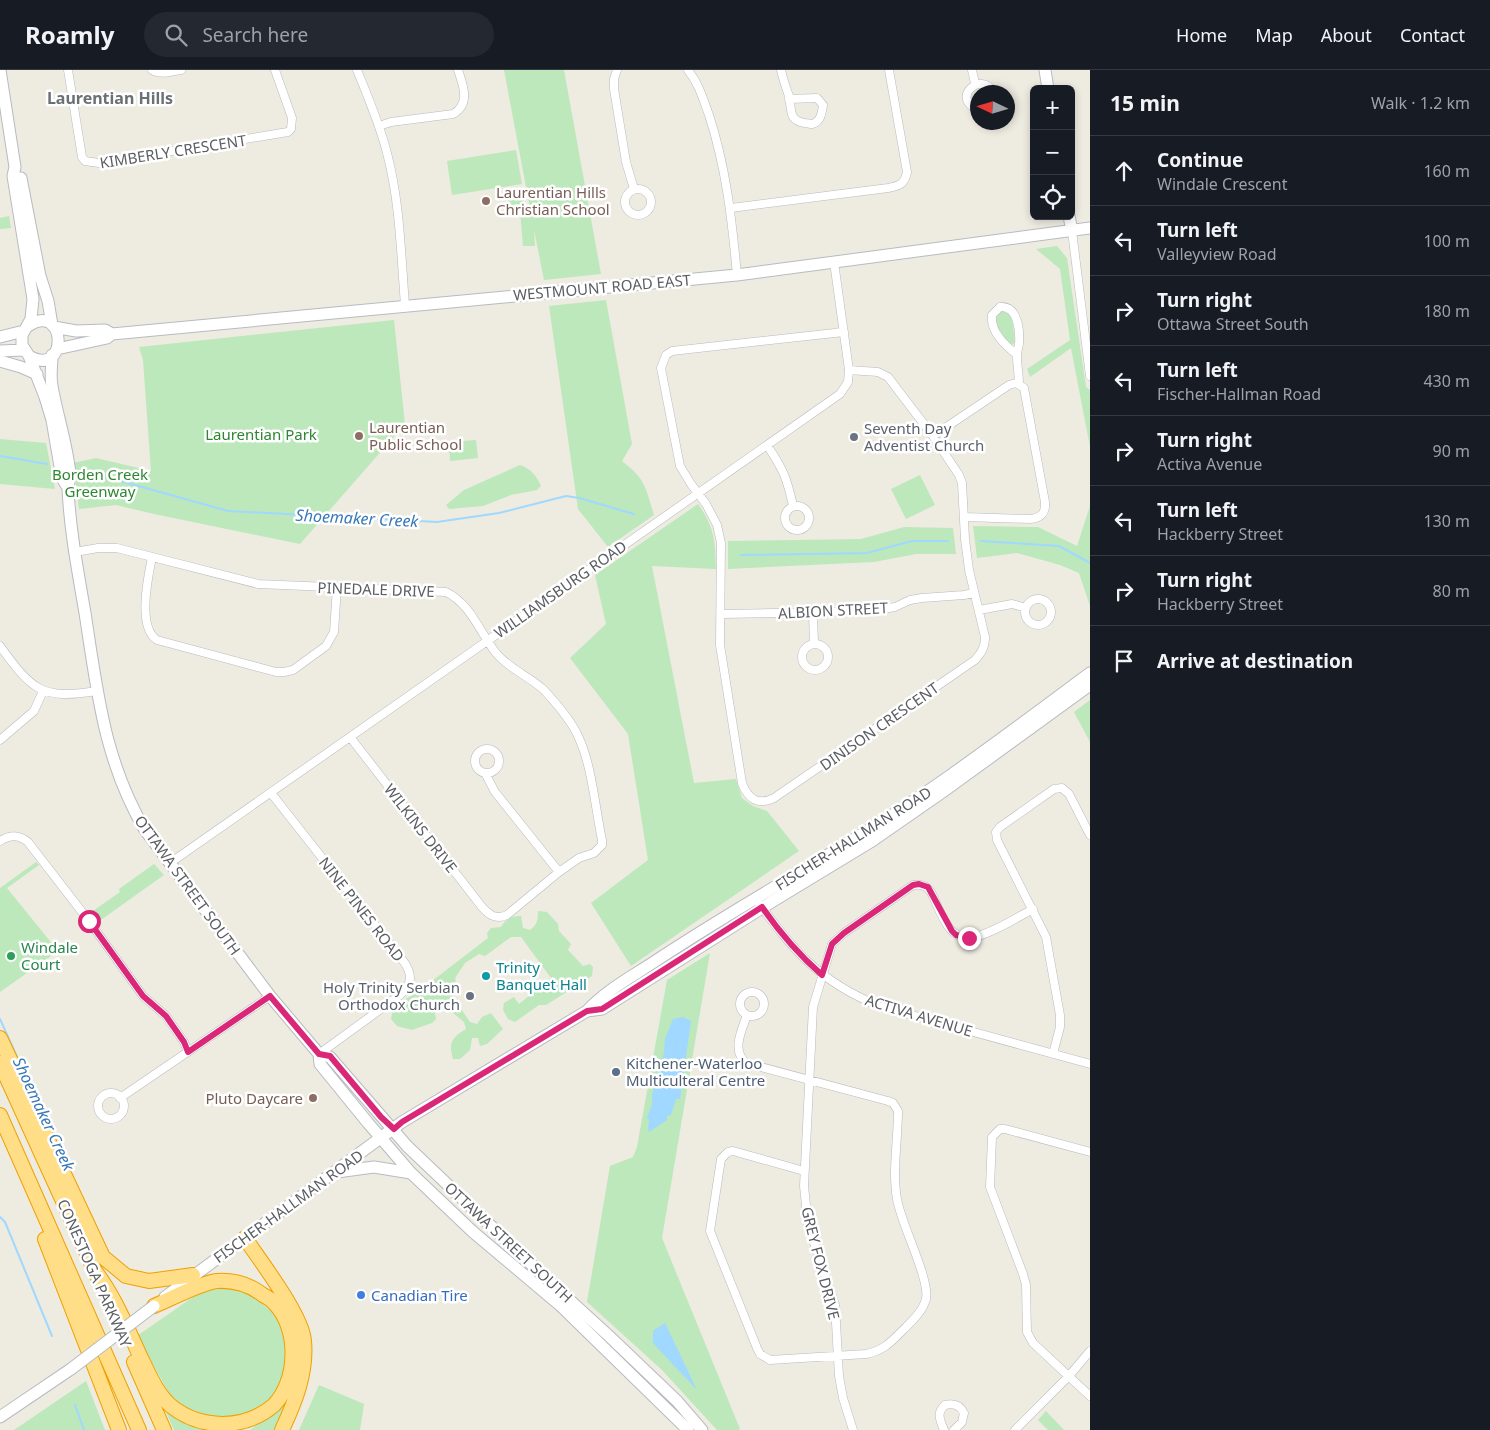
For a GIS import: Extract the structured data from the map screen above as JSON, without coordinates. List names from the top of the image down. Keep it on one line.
{"streets":{"highway":["CONESTOGA PARKWAY"],"main road":["WESTMOUNT ROAD EAST","FISCHER-HALLMAN ROAD","OTTAWA STREET SOUTH"],"street":["KIMBERLY CRESCENT","PINEDALE DRIVE","WILLIAMSBURG ROAD","ALBION STREET","DINISON CRESCENT","WILKINS DRIVE","NINE PINES ROAD","ACTIVA AVENUE","GREY FOX DRIVE"]},"crossings":[["WESTMOUNT ROAD EAST","WILLIAMSBURG ROAD"],["PINEDALE DRIVE","WILLIAMSBURG ROAD"],["PINEDALE DRIVE","WILKINS DRIVE"],["PINEDALE DRIVE","OTTAWA STREET SOUTH"],["WILLIAMSBURG ROAD","DINISON CRESCENT"],["WILLIAMSBURG ROAD","WILKINS DRIVE"],["WILLIAMSBURG ROAD","OTTAWA STREET SOUTH"],["WILLIAMSBURG ROAD","NINE PINES ROAD"],["ALBION STREET","DINISON CRESCENT"],["FISCHER-HALLMAN ROAD","OTTAWA STREET SOUTH"],["FISCHER-HALLMAN ROAD","ACTIVA AVENUE"],["OTTAWA STREET SOUTH","NINE PINES ROAD"],["ACTIVA AVENUE","GREY FOX DRIVE"]],"districts":["Laurentian Hills"],"water":["Shoemaker Creek"],"parks":["Laurentian Park","Borden Creek Greenway"],"places":["Laurentian Hills Christian School","Laurentian Public School","Seventh Day Adventist Church","Windale Court","Trinity Banquet Hall","Holy Trinity Serbian Orthodox Church","Kitchener-Waterloo Multiculteral Centre","Pluto Daycare","Canadian Tire"],"north":"left","page":{"header":"Roamly","search":"Search here","nav":["Home","Map","About","Contact"],"heading":["15 min","Walk · 1.2 km"],"map_buttons":["+","−"],"list":[["Continue","Windale Crescent","160 m"],["Turn left","Valleyview Road","100 m"],["Turn right","Ottawa Street South","180 m"],["Turn left","Fischer-Hallman Road","430 m"],["Turn right","Activa Avenue","90 m"],["Turn left","Hackberry Street","130 m"],["Turn right","Hackberry Street","80 m"],"Arrive at destination"]}}
